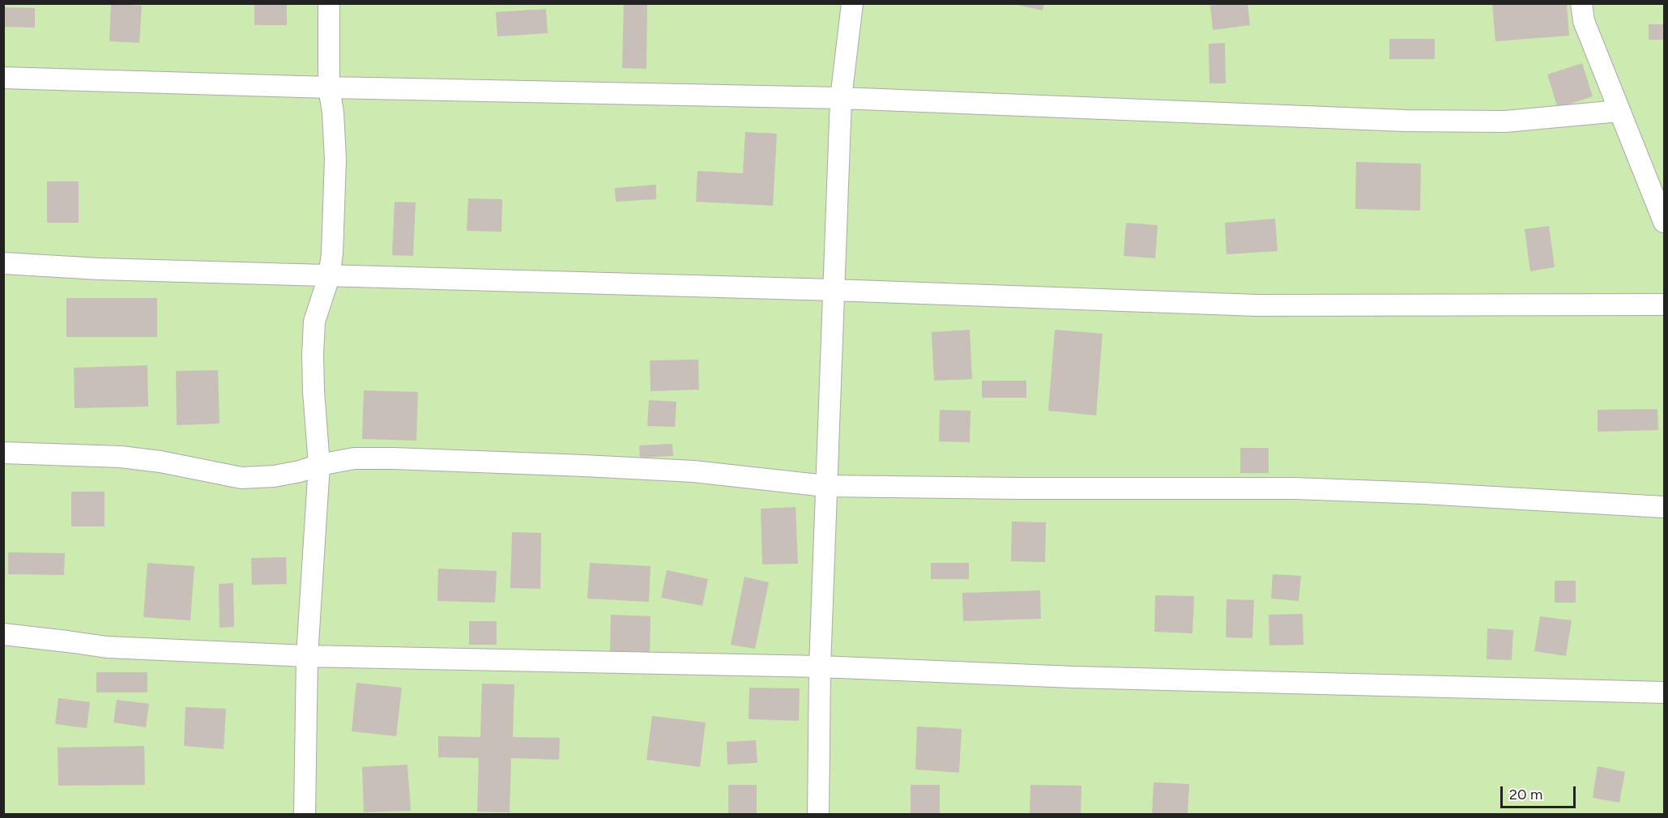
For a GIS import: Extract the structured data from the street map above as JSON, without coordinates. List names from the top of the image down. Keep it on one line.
{"scale_bar":"20 m"}
